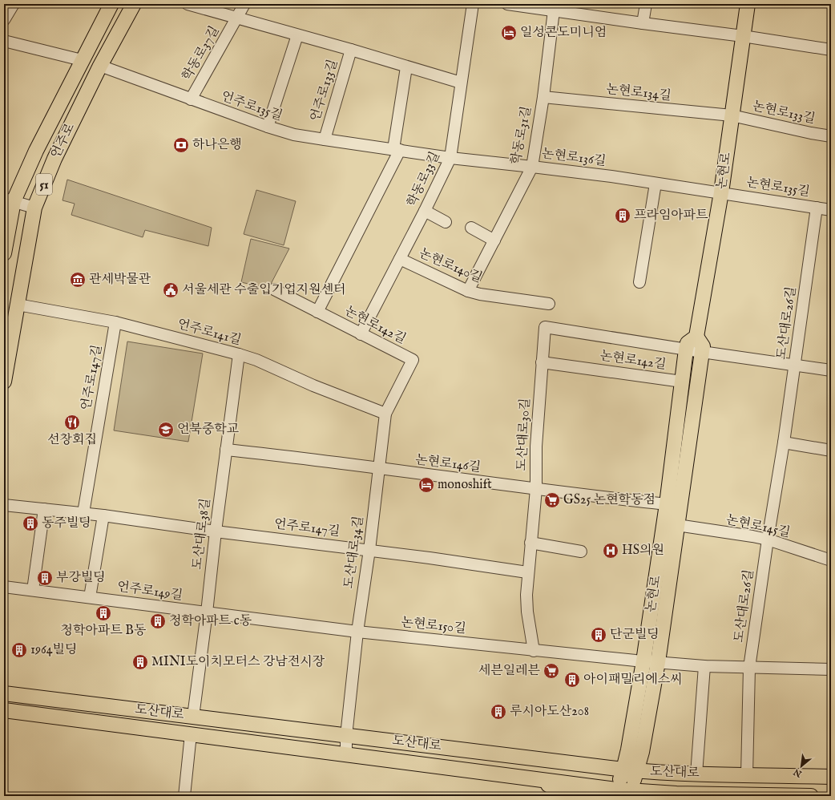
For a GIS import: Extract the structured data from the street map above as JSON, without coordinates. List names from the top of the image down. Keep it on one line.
{"streets":{"main road":["언주로","논현로","51","도산대로"],"street":["학동로37길","언주로133길","논현로134길","언주로135길","논현로133길","학동로31길","논현로136길","학동로33길","논현로135길","논현로140길","도산대로26길","논현로142길","언주로141길","언주로147길","도산대로30길","논현로146길","논현로145길","도산대로38길","도산대로34길","언주로149길","논현로150길"]},"crossings":[["학동로37길","언주로133길"],["학동로37길","언주로135길"],["언주로133길","언주로135길"],["언주로133길","학동로33길"],["논현로134길","논현로133길"],["논현로134길","학동로31길"],["논현로134길","논현로"],["언주로135길","언주로"],["언주로135길","논현로136길"],["언주로135길","학동로33길"],["논현로133길","논현로"],["학동로31길","논현로136길"],["학동로31길","논현로140길"],["언주로","언주로141길"],["논현로136길","논현로"],["논현로136길","학동로33길"],["논현로136길","논현로135길"],["논현로","논현로135길"],["논현로","논현로142길"],["논현로","도산대로30길"],["논현로","논현로146길"],["논현로","논현로145길"],["논현로","논현로150길"],["논현로","도산대로"],["학동로33길","논현로140길"],["학동로33길","논현로142길"],["논현로135길","도산대로26길"],["도산대로26길","논현로145길"],["도산대로26길","논현로150길"],["도산대로26길","도산대로"],["논현로142길","도산대로30길"],["논현로142길","도산대로34길"],["언주로141길","언주로147길"],["언주로141길","도산대로38길"],["언주로141길","도산대로34길"],["언주로147길","도산대로30길"],["언주로147길","도산대로38길"],["언주로147길","도산대로34길"],["도산대로30길","논현로146길"],["도산대로30길","논현로150길"],["논현로146길","도산대로38길"],["논현로146길","도산대로34길"],["도산대로38길","언주로149길"],["도산대로38길","논현로150길"],["도산대로38길","도산대로"],["도산대로34길","논현로150길"],["도산대로34길","도산대로"],["언주로149길","논현로150길"]],"places":{"hotel":["일성콘도미니엄","monoshift"],"bank":["하나은행"],"building":["프라임아파트","동주빌딩","부강빌딩","청학아파트 B동","청학아파트 c동","단군빌딩","1964빌딩","MINI도이치모터스 강남전시장","아이패밀리에스씨","루시아도산208"],"museum":["관세박물관"],"public building":["서울세관 수출입기업지원센터"],"restaurant":["선창회집"],"school or university":["언북중학교"],"supermarket":["GS25 논현학동점","세븐일레븐"],"hospital":["HS의원"]},"north":"bottom left"}
